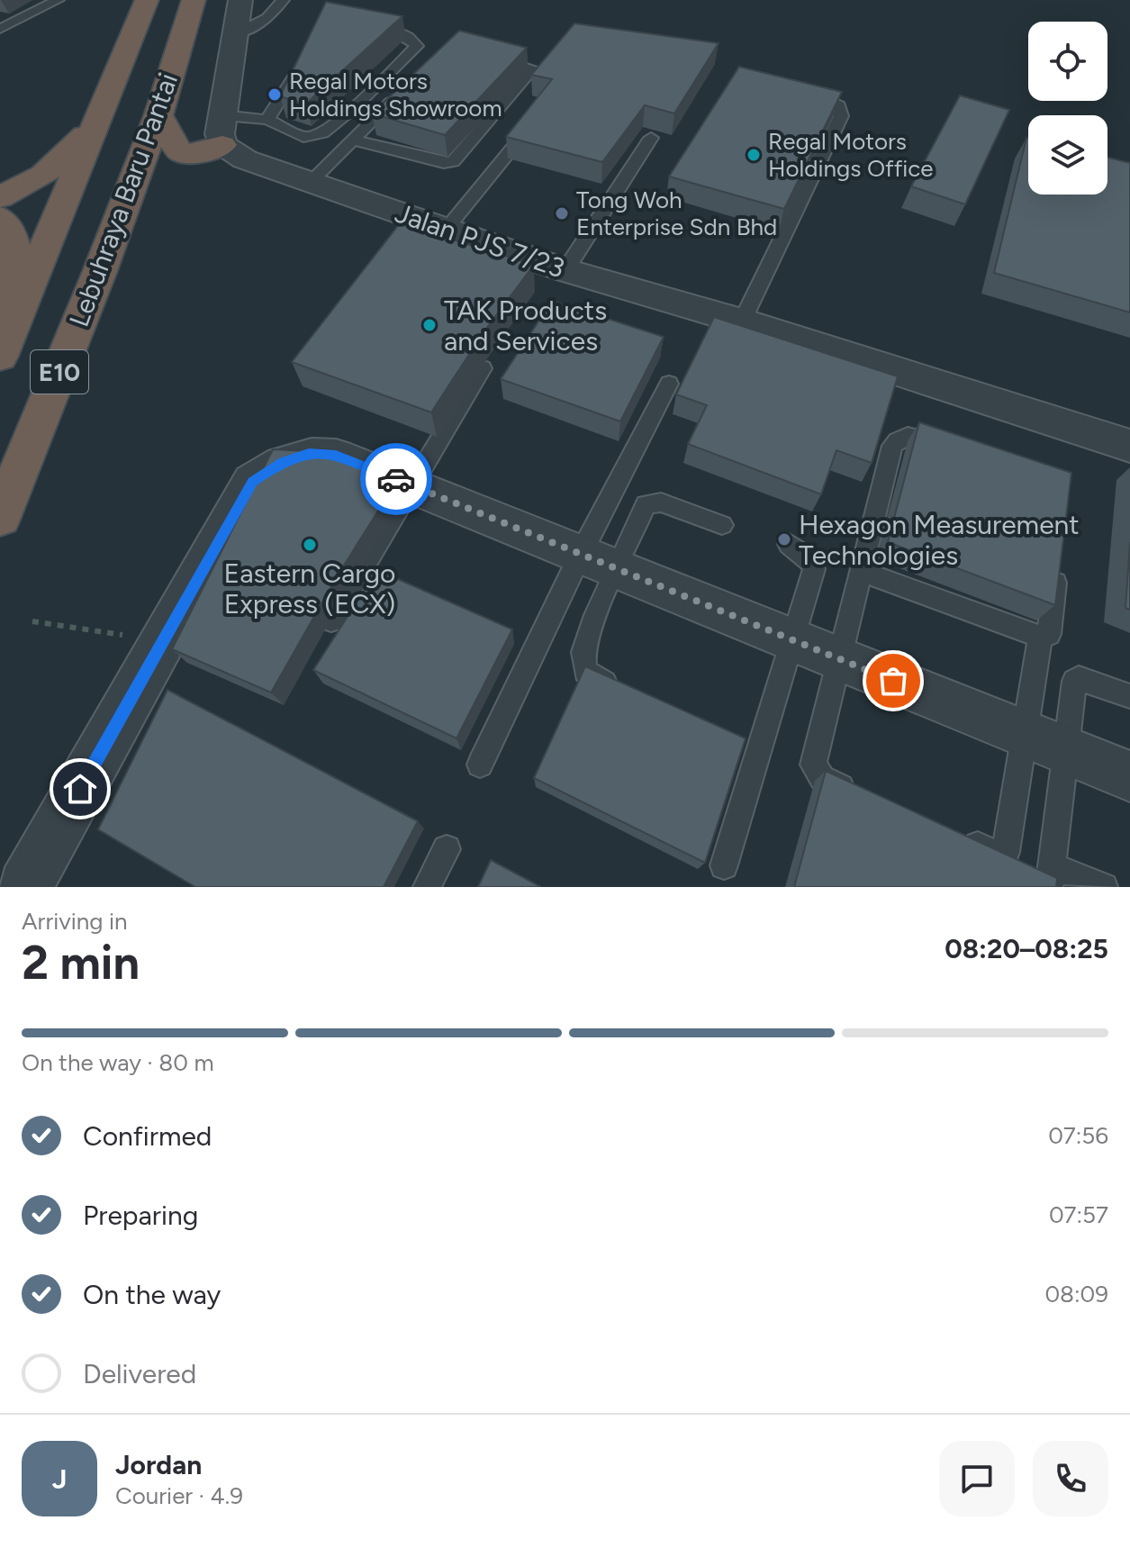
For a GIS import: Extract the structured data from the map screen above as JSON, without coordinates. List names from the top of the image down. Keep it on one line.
{"streets":{"highway":["Lebuhraya Baru Pantai","E10"],"street":["Jalan PJS 7/23"]},"places":["Regal Motors Holdings Showroom","Regal Motors Holdings Office","Tong Woh Enterprise Sdn Bhd","TAK Products and Services","Hexagon Measurement Technologies","Eastern Cargo Express (ECX)"],"page":{"heading":["2 min","Arriving in","08:20–08:25"],"panel":["Jordan","Courier · 4.9"],"bar":"On the way · 80 m","list":[["Confirmed","07:56"],["Preparing","07:57"],["On the way","08:09"],"Delivered"],"round":"J"}}
